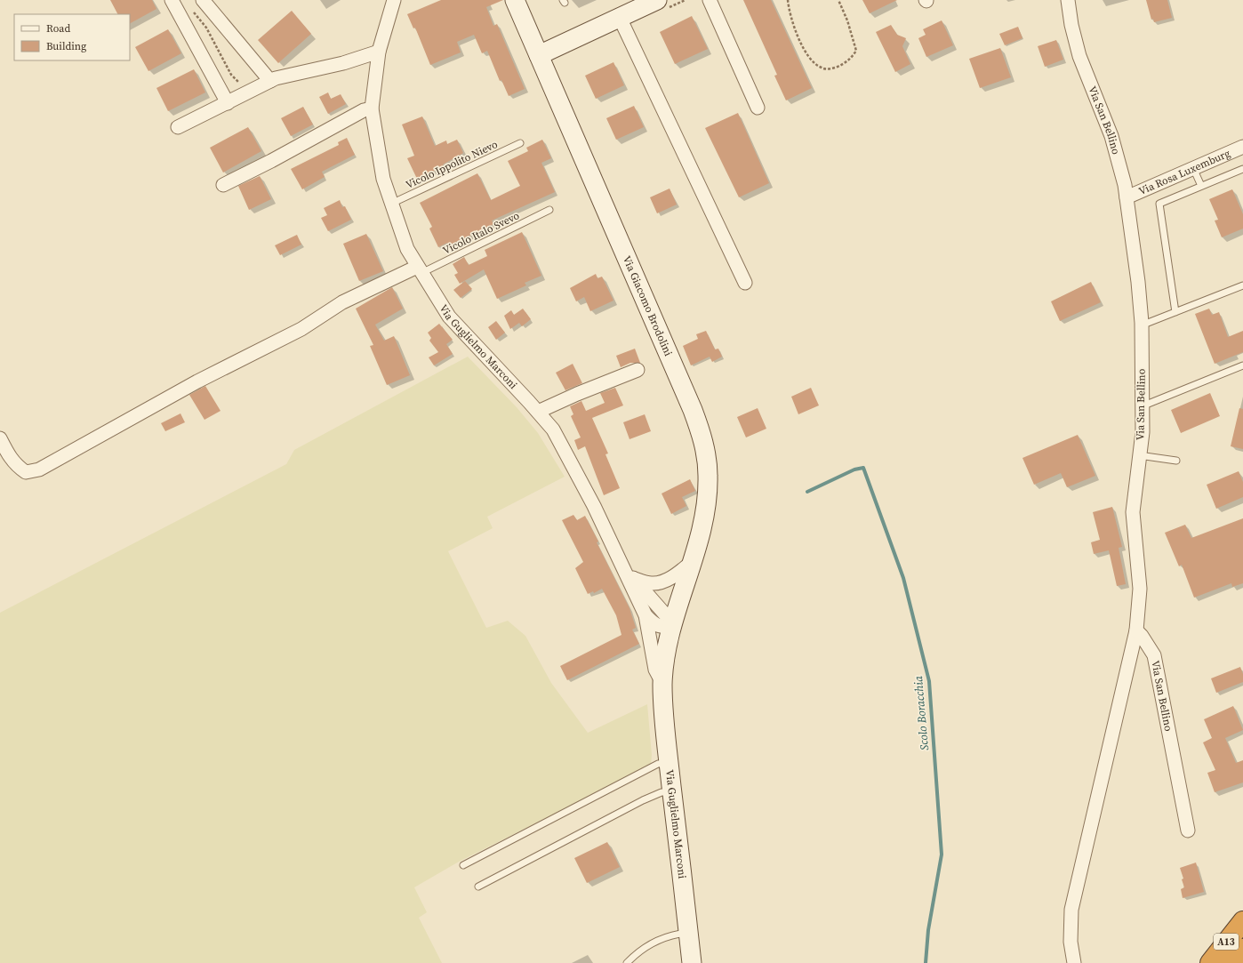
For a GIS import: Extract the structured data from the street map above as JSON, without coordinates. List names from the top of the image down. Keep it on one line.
{"streets":{"highway":["A13"],"street":["Via San Bellino","Via Rosa Luxemburg","Via Giacomo Brodolini","Via Guglielmo Marconi"],"lane":["Vicolo Ippolito Nievo","Vicolo Italo Svevo"]},"crossings":[["Via San Bellino","Via Rosa Luxemburg"],["Vicolo Ippolito Nievo","Via Guglielmo Marconi"],["Vicolo Italo Svevo","Via Guglielmo Marconi"],["Via Giacomo Brodolini","Via Guglielmo Marconi"]],"water":["Scolo Boracchia"],"legend":["Road","Building"]}
